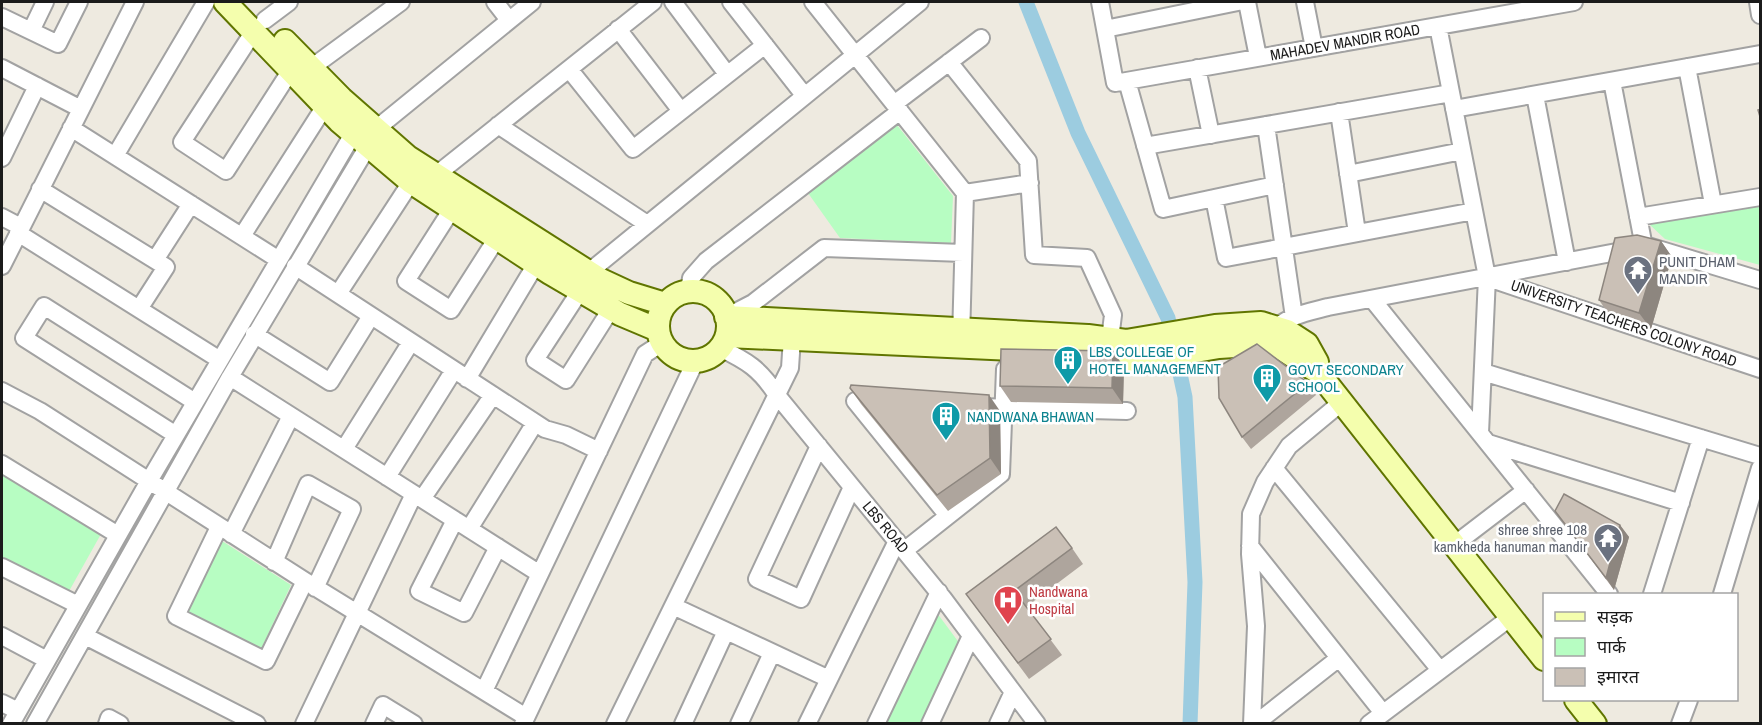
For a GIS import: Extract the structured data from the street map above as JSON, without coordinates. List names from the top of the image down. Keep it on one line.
{"streets":{"street":["MAHADEV MANDIR ROAD","UNIVERSITY TEACHERS COLONY ROAD","LBS ROAD"]},"places":{"temple":["PUNIT DHAM MANDIR","shree shree 108 kamkheda hanuman mandir"],"building":["LBS COLLEGE OF HOTEL MANAGEMENT","GOVT SECONDARY SCHOOL","NANDWANA BHAWAN"],"hospital":["Nandwana Hospital"]},"legend":["सड़क","पार्क","इमारत"]}
